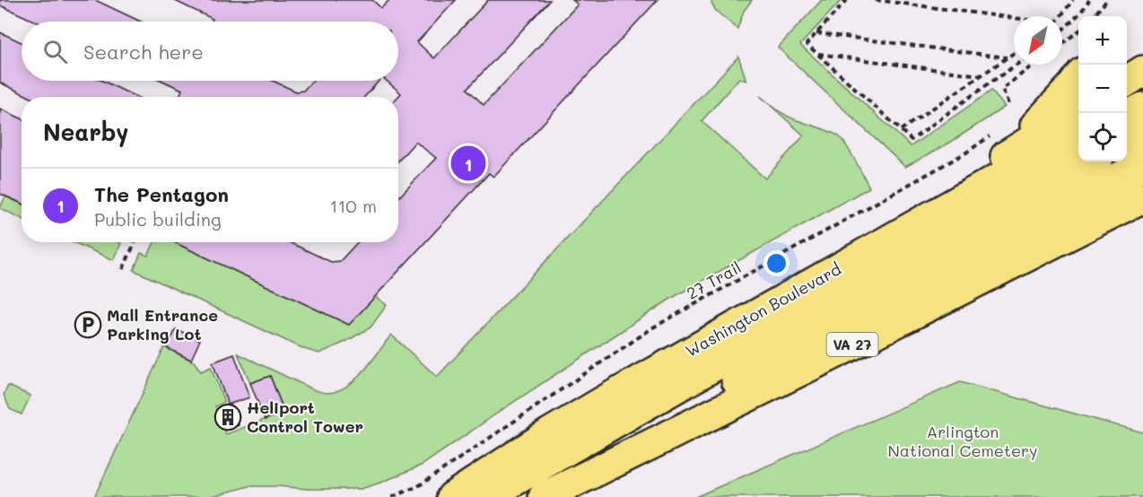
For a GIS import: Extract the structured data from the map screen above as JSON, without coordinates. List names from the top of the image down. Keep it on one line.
{"streets":{"highway":["Washington Boulevard","VA 27"],"path":["27 Trail"]},"parks":["Arlington National Cemetery"],"places":{"parking":["Mall Entrance Parking Lot"],"building":["Heliport Control Tower"]},"north":"bottom left","page":{"map_buttons":["+","−"],"search":"Search here","heading":"Nearby","pins":"1","list":[{"mark":"1","name":"The Pentagon","note":"Public building","value":"110 m"}]}}
